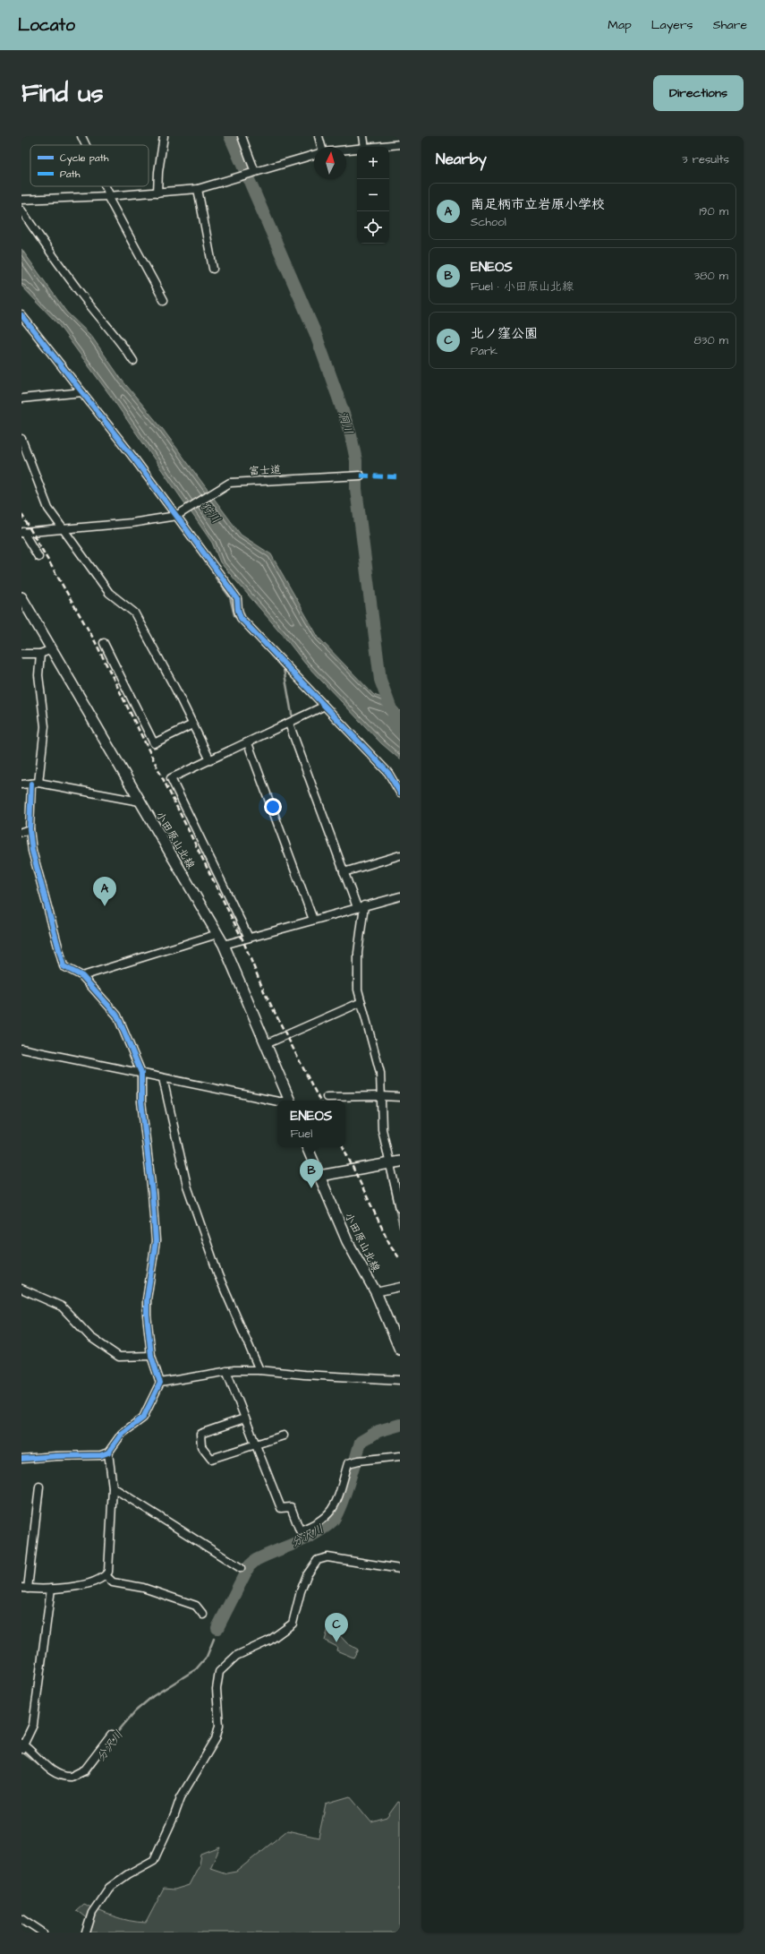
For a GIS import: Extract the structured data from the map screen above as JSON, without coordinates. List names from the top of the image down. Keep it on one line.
{"streets":{"main road":["小田原山北線"],"street":["富士道"]},"water":["洞川","狩川","分沢川"],"legend":["Cycle path","Path"],"north":"top","page":{"header":"Locato","nav":["Map","Layers","Share"],"buttons":"Directions","title":"Find us","heading":["Nearby","3 results"],"map_buttons":["+","−"],"list":[{"mark":"A","name":"南足柄市立岩原小学校","note":"School","value":"190 m"},{"mark":"B","name":"ENEOS","note":"Fuel · 小田原山北線","value":"380 m"},{"mark":"C","name":"北ノ窪公園","note":"Park","value":"830 m"}],"pins":["A","B","C"],"popup":["ENEOS","Fuel"]}}
